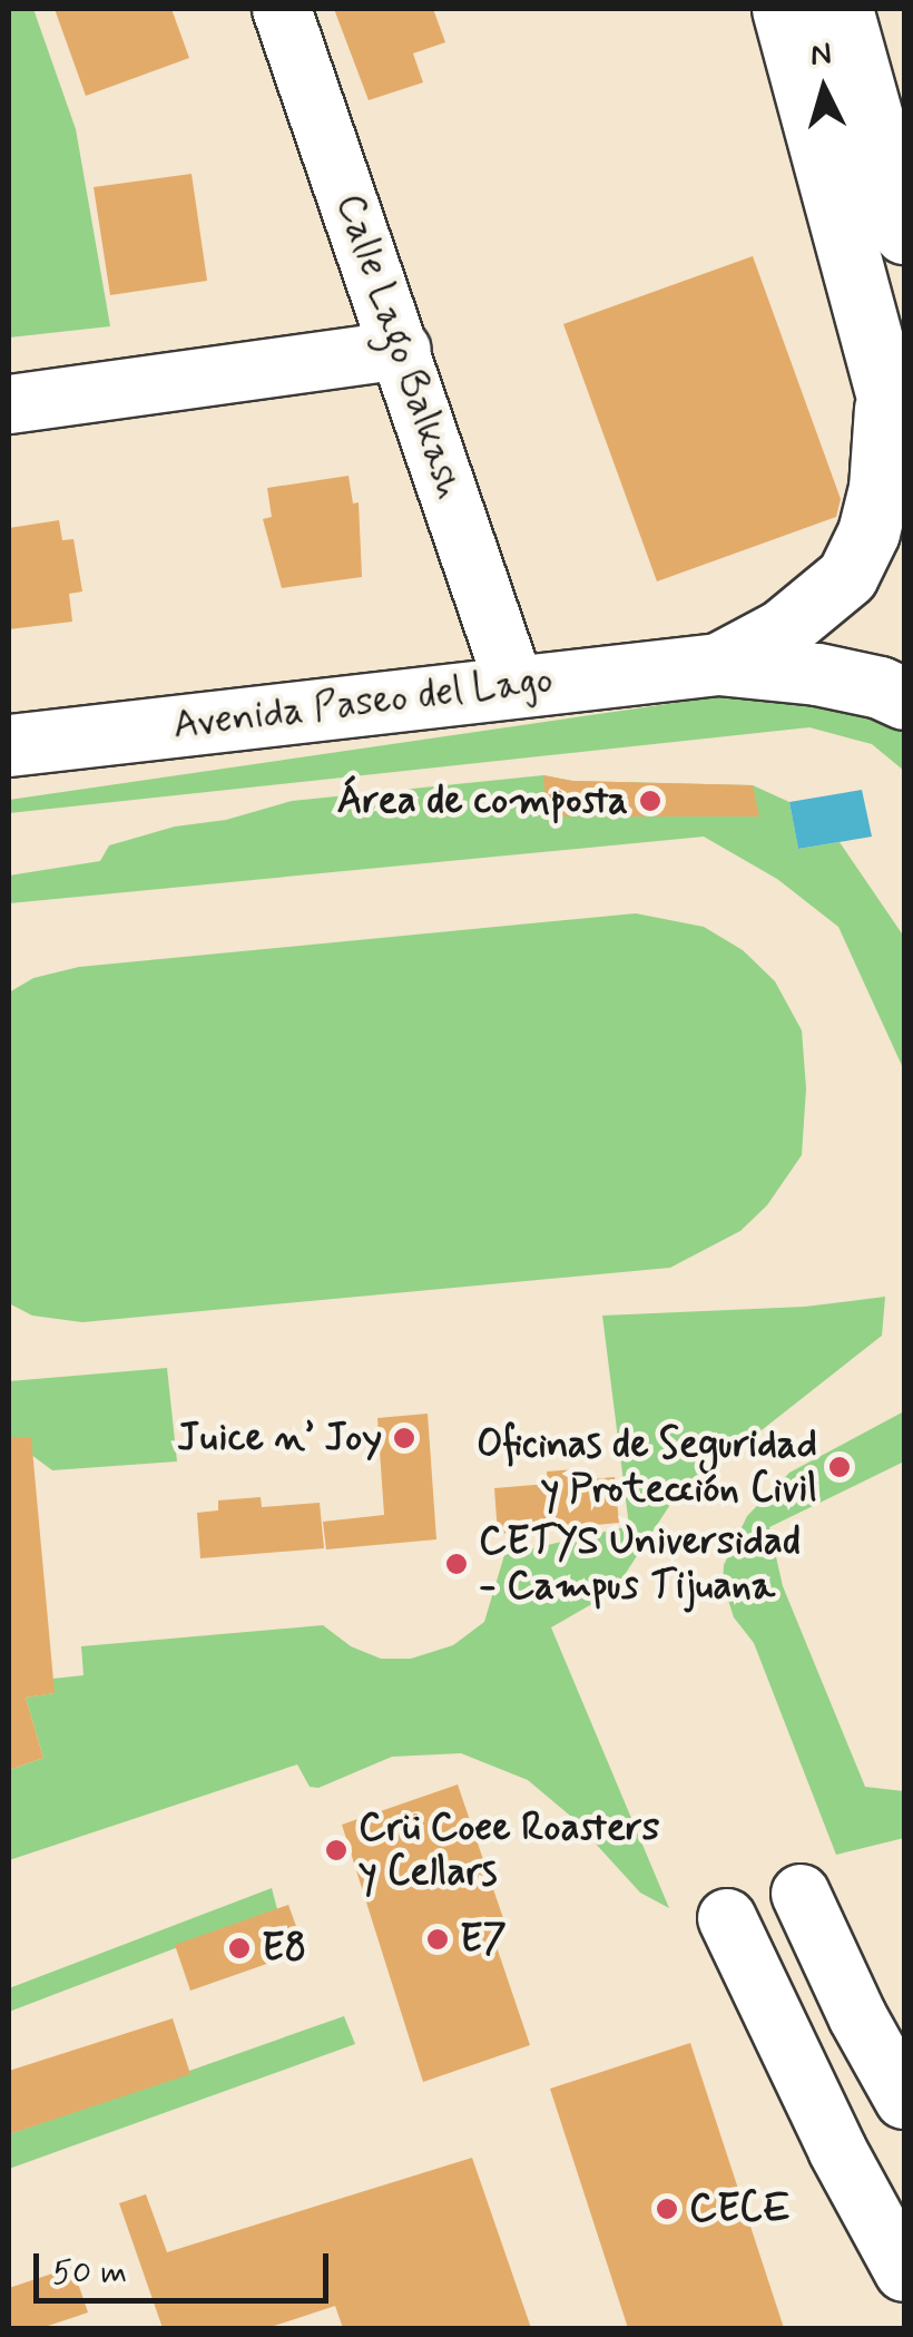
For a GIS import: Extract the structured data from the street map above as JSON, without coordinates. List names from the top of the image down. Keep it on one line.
{"streets":{"main road":["Avenida Paseo del Lago"],"street":["Calle Lago Balkash"]},"crossings":[["Calle Lago Balkash","Avenida Paseo del Lago"]],"places":["Área de composta","Juice n’ Joy","Oficinas de Seguridad y Protección Civil","CETYS Universidad - Campus Tijuana","Crü Coee Roasters y Cellars","E7","E8","CECE"],"scale_bar":"50 m","north":"top"}
